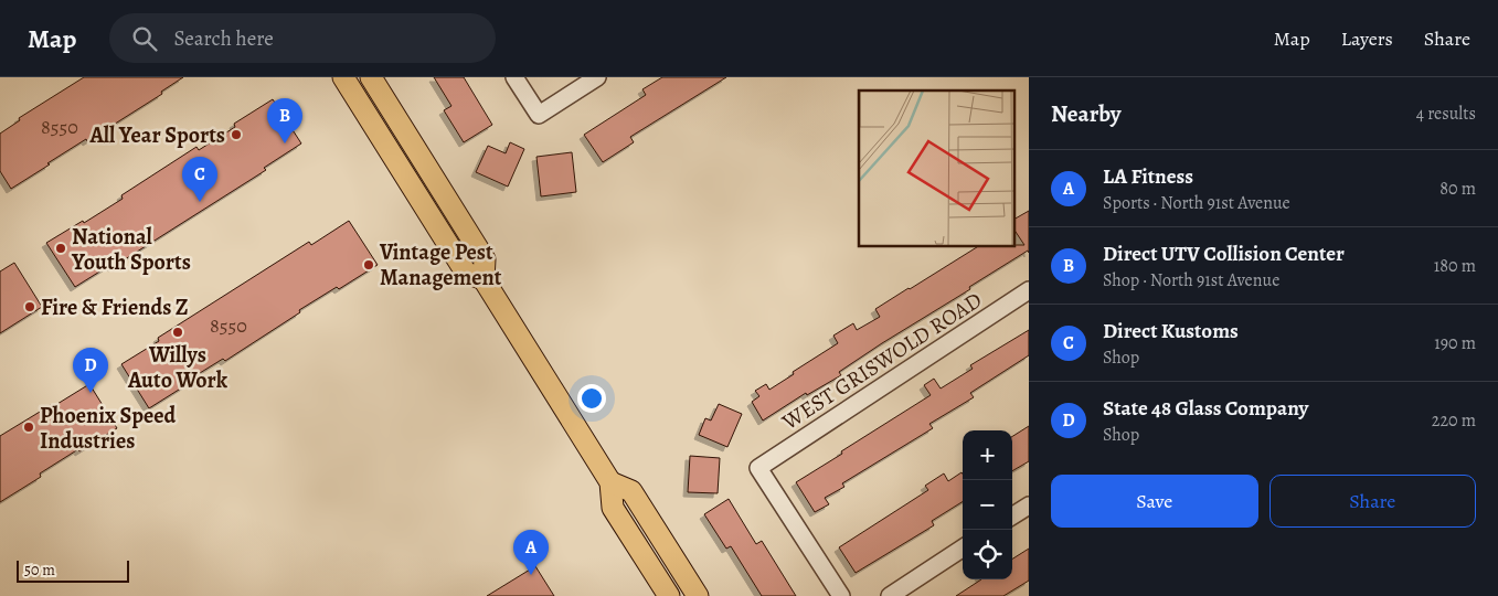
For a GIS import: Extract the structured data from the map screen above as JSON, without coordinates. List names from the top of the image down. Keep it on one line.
{"streets":{"street":["WEST GRISWOLD ROAD"]},"places":["All Year Sports","National Youth Sports","Vintage Pest Management","Fire & Friends Z","Willys Auto Work","Phoenix Speed Industries"],"house_numbers":["8550","8550"],"scale_bar":"50 m","page":{"header":"Map","search":"Search here","nav":["Map","Layers","Share"],"heading":["Nearby","4 results"],"pins":["B","C","D","A"],"list":[{"mark":"A","name":"LA Fitness","note":"Sports · North 91st Avenue","value":"80 m"},{"mark":"B","name":"Direct UTV Collision Center","note":"Shop · North 91st Avenue","value":"180 m"},{"mark":"C","name":"Direct Kustoms","note":"Shop","value":"190 m"},{"mark":"D","name":"State 48 Glass Company","note":"Shop","value":"220 m"}],"map_buttons":["+","−"],"buttons":["Save","Share"],"scale":"50 m"}}
